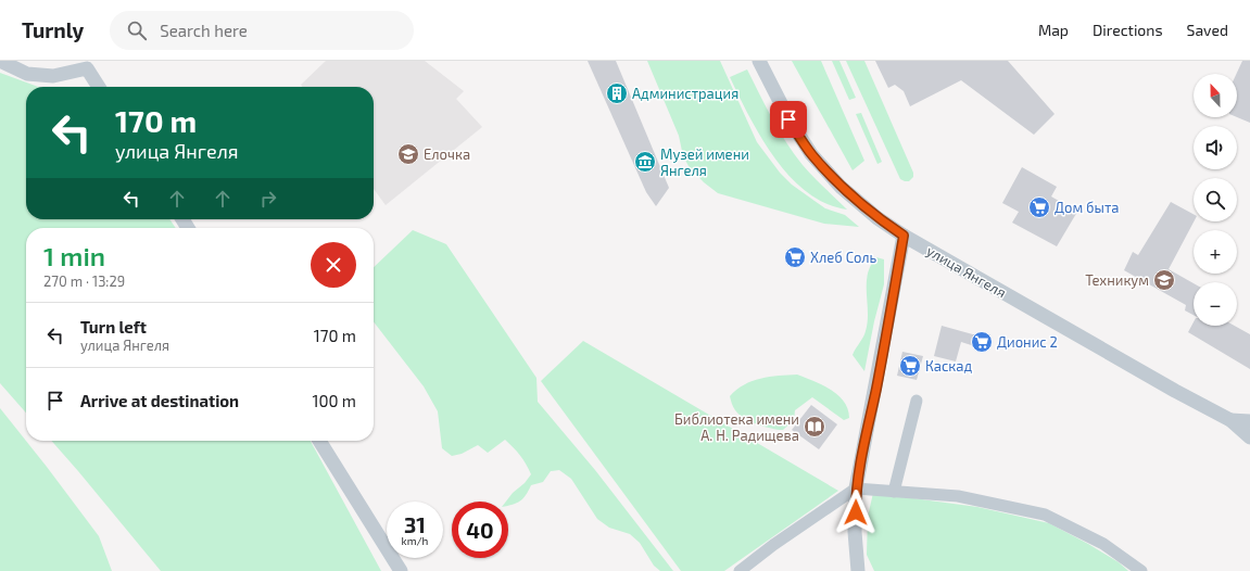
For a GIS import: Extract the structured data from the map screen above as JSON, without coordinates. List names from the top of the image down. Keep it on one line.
{"streets":{"street":["улица Янгеля"]},"places":{"building":["Администрация"],"school or university":["Елочка","Техникум"],"museum":["Музей имени Янгеля"],"supermarket":["Дом быта","Хлеб Соль","Дионис 2","Каскад"],"library":["Библиотека имени А. Н. Радищева"]},"north":"top","page":{"header":"Turnly","search":"Search here","nav":["Map","Directions","Saved"],"map_buttons":["+","−"],"turn":["170 m","улица Янгеля"],"heading":["1 min","270 m · 13:29"],"list":[{"name":"Turn left","note":"улица Янгеля","value":"170 m"},{"name":"Arrive at destination","value":"100 m"}],"speed":"31 km/h","limit":"40"}}
